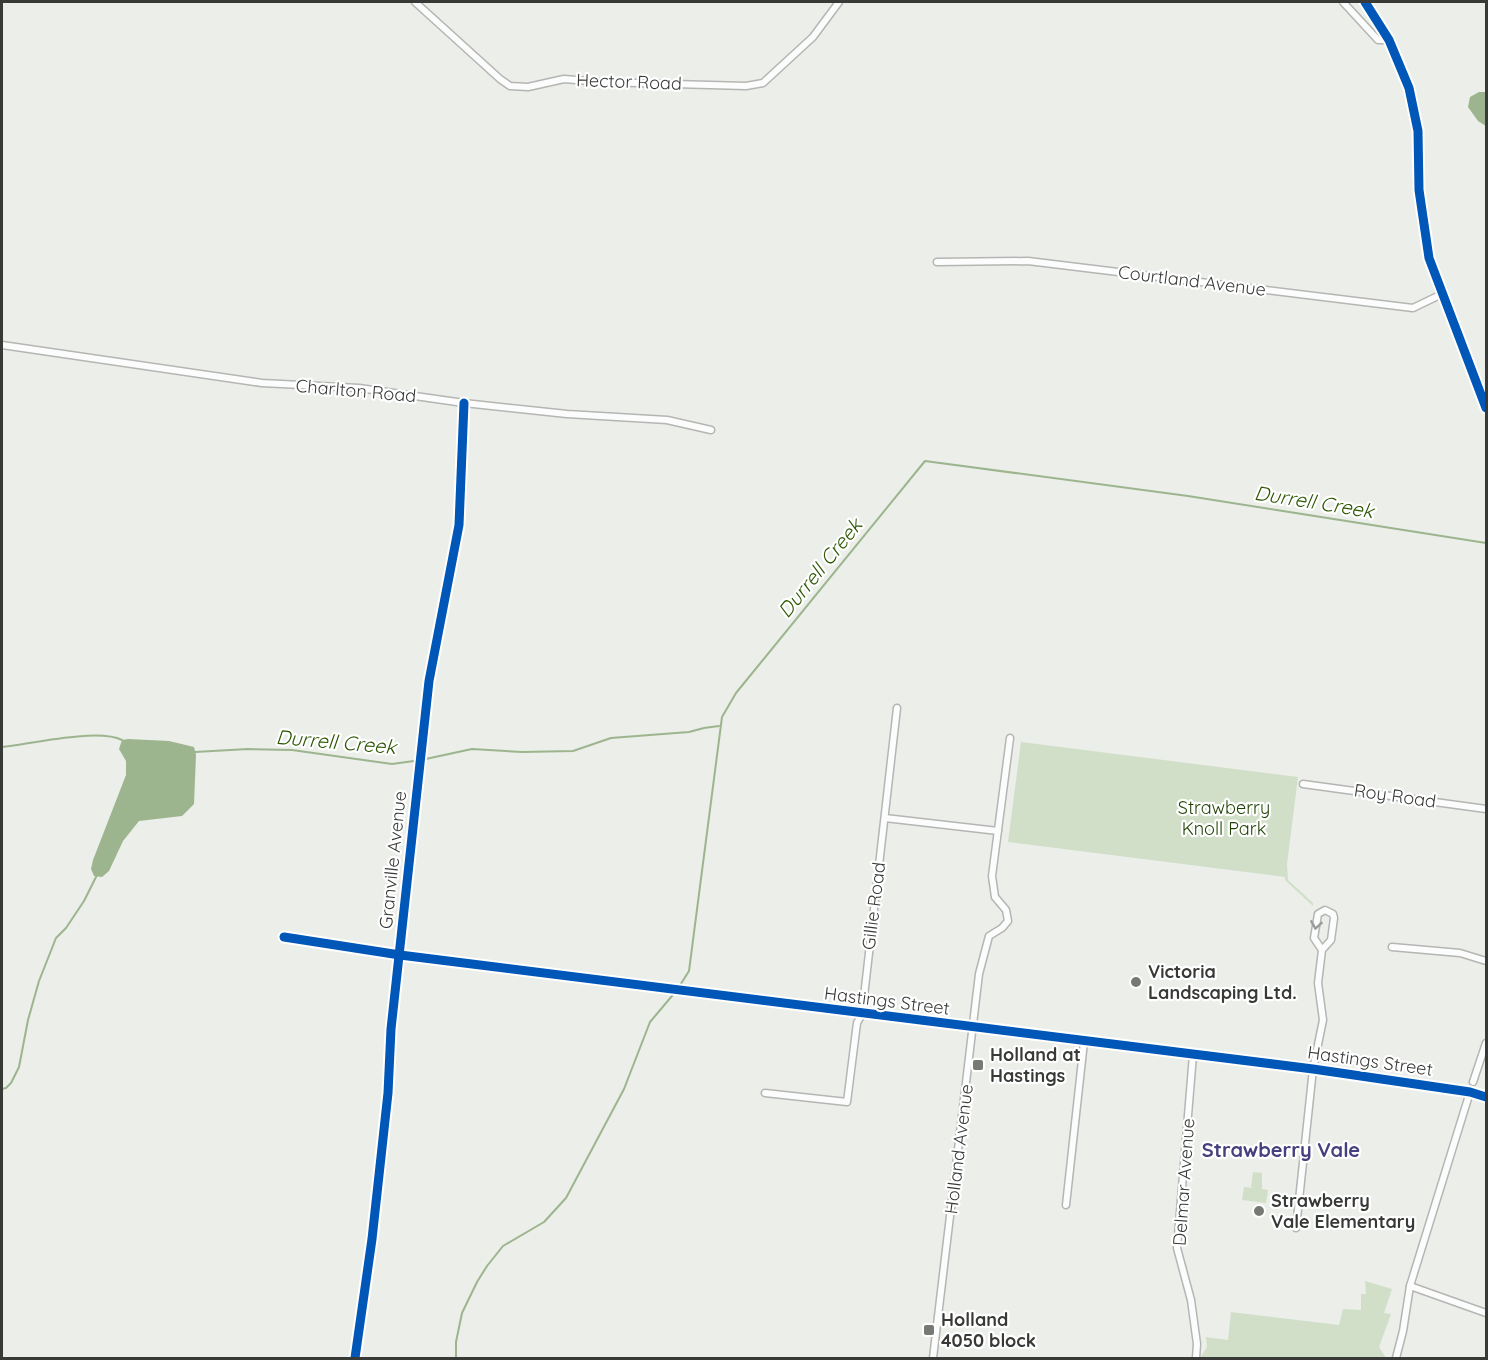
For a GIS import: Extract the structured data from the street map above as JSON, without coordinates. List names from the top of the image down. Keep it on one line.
{"streets":{"street":["Hector Road","Courtland Avenue","Charlton Road","Roy Road","Granville Avenue","Gillie Road","Hastings Street","Holland Avenue","Delmar Avenue"]},"crossings":[["Charlton Road","Granville Avenue"],["Granville Avenue","Hastings Street"],["Gillie Road","Hastings Street"],["Hastings Street","Holland Avenue"],["Hastings Street","Delmar Avenue"]],"districts":["Strawberry Vale"],"water":["Durrell Creek"],"parks":["Strawberry Knoll Park"],"places":{"other":["Victoria Landscaping Ltd.","Strawberry Vale Elementary"],"transit":["Holland at Hastings","Holland 4050 block"]}}
